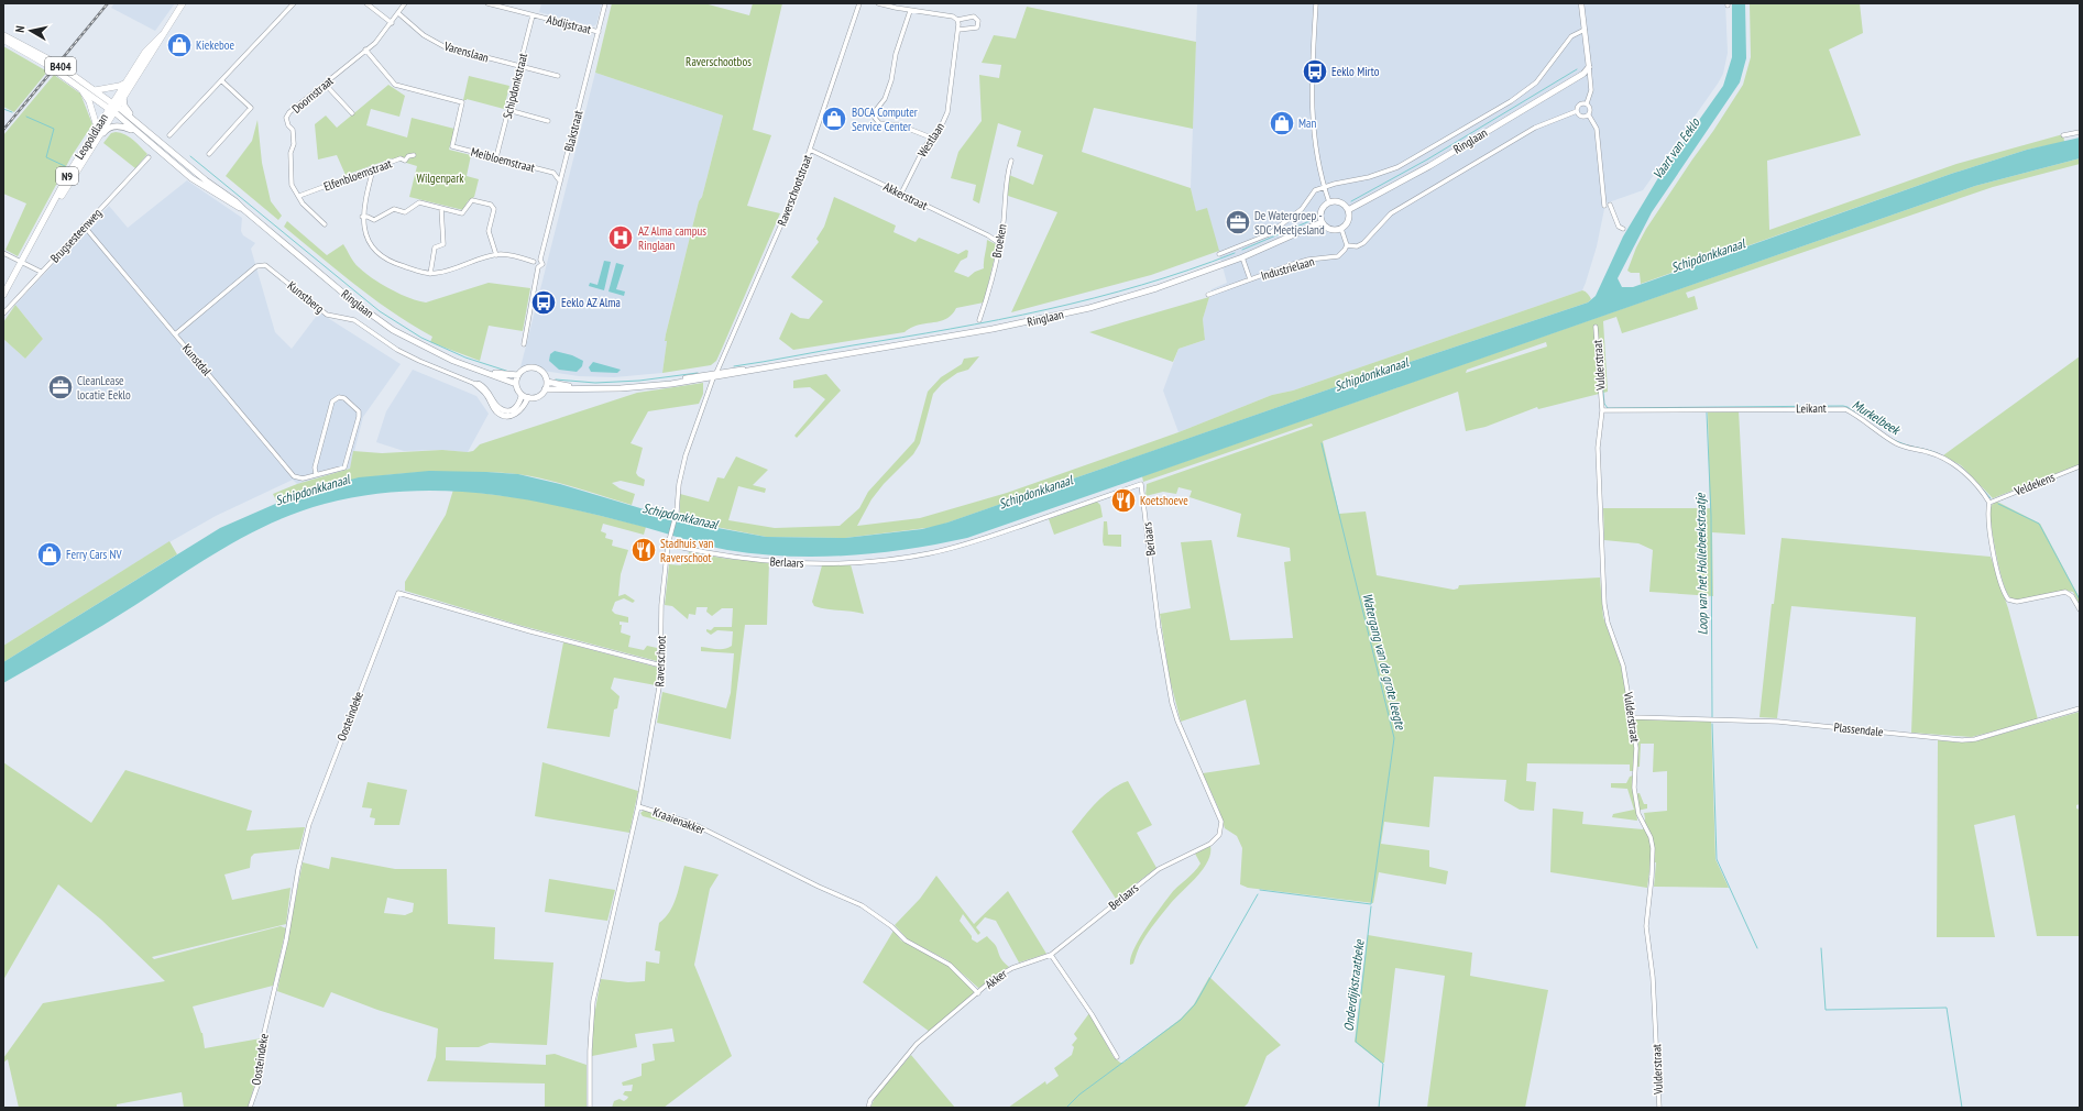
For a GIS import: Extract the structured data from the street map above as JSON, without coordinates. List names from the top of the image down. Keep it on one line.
{"streets":{"main road":["B404","Leopoldlaan","Ringlaan","N9"],"street":["Abdijstraat","Varenslaan","Schipdonkstraat","Doornstraat","Blakstraat","Westlaan","Meibloemstraat","Elfenbloemstraat","Raverschootstraat","Akkerstraat","Brugsesteenweg","Broeken","Industrielaan","Kunstberg","Kunstdal","Vulderstraat","Leikant","Veldekens","Berlaars","Raverschoot","Oosteindeke","Plassendale","Kraaienakker","Akker"]},"crossings":[["Abdijstraat","Schipdonkstraat"],["Abdijstraat","Blakstraat"],["Varenslaan","Schipdonkstraat"],["Varenslaan","Doornstraat"],["Schipdonkstraat","Meibloemstraat"],["Doornstraat","Meibloemstraat"],["Doornstraat","Elfenbloemstraat"],["Leopoldlaan","Ringlaan"],["Westlaan","Akkerstraat"],["Ringlaan","Raverschootstraat"],["Raverschootstraat","Akkerstraat"],["Raverschootstraat","Raverschoot"],["Akkerstraat","Broeken"],["Brugsesteenweg","Kunstdal"],["Kunstberg","Kunstdal"],["Vulderstraat","Leikant"],["Vulderstraat","Plassendale"],["Leikant","Veldekens"],["Berlaars","Raverschoot"],["Berlaars","Akker"],["Raverschoot","Oosteindeke"],["Raverschoot","Kraaienakker"],["Kraaienakker","Akker"]],"water":["Vaart van Eeklo","Schipdonkkanaal","Murkelbeek","Loop van het Hollebeekstraatje","Watergang van de grote leegte","Onderdijkstraatbeke"],"parks":["Raverschootbos","Wilgenpark"],"places":{"shop":["Kiekeboe","BOCA Computer Service Center","Man","Ferry Cars NV"],"bus stop":["Eeklo Mirto","Eeklo AZ Alma"],"office":["De Watergroep - SDC Meetjesland","CleanLease locatie Eeklo"],"hospital":["AZ Alma campus Ringlaan"],"restaurant":["Koetshoeve","Stadhuis van Raverschoot"]},"north":"left"}
